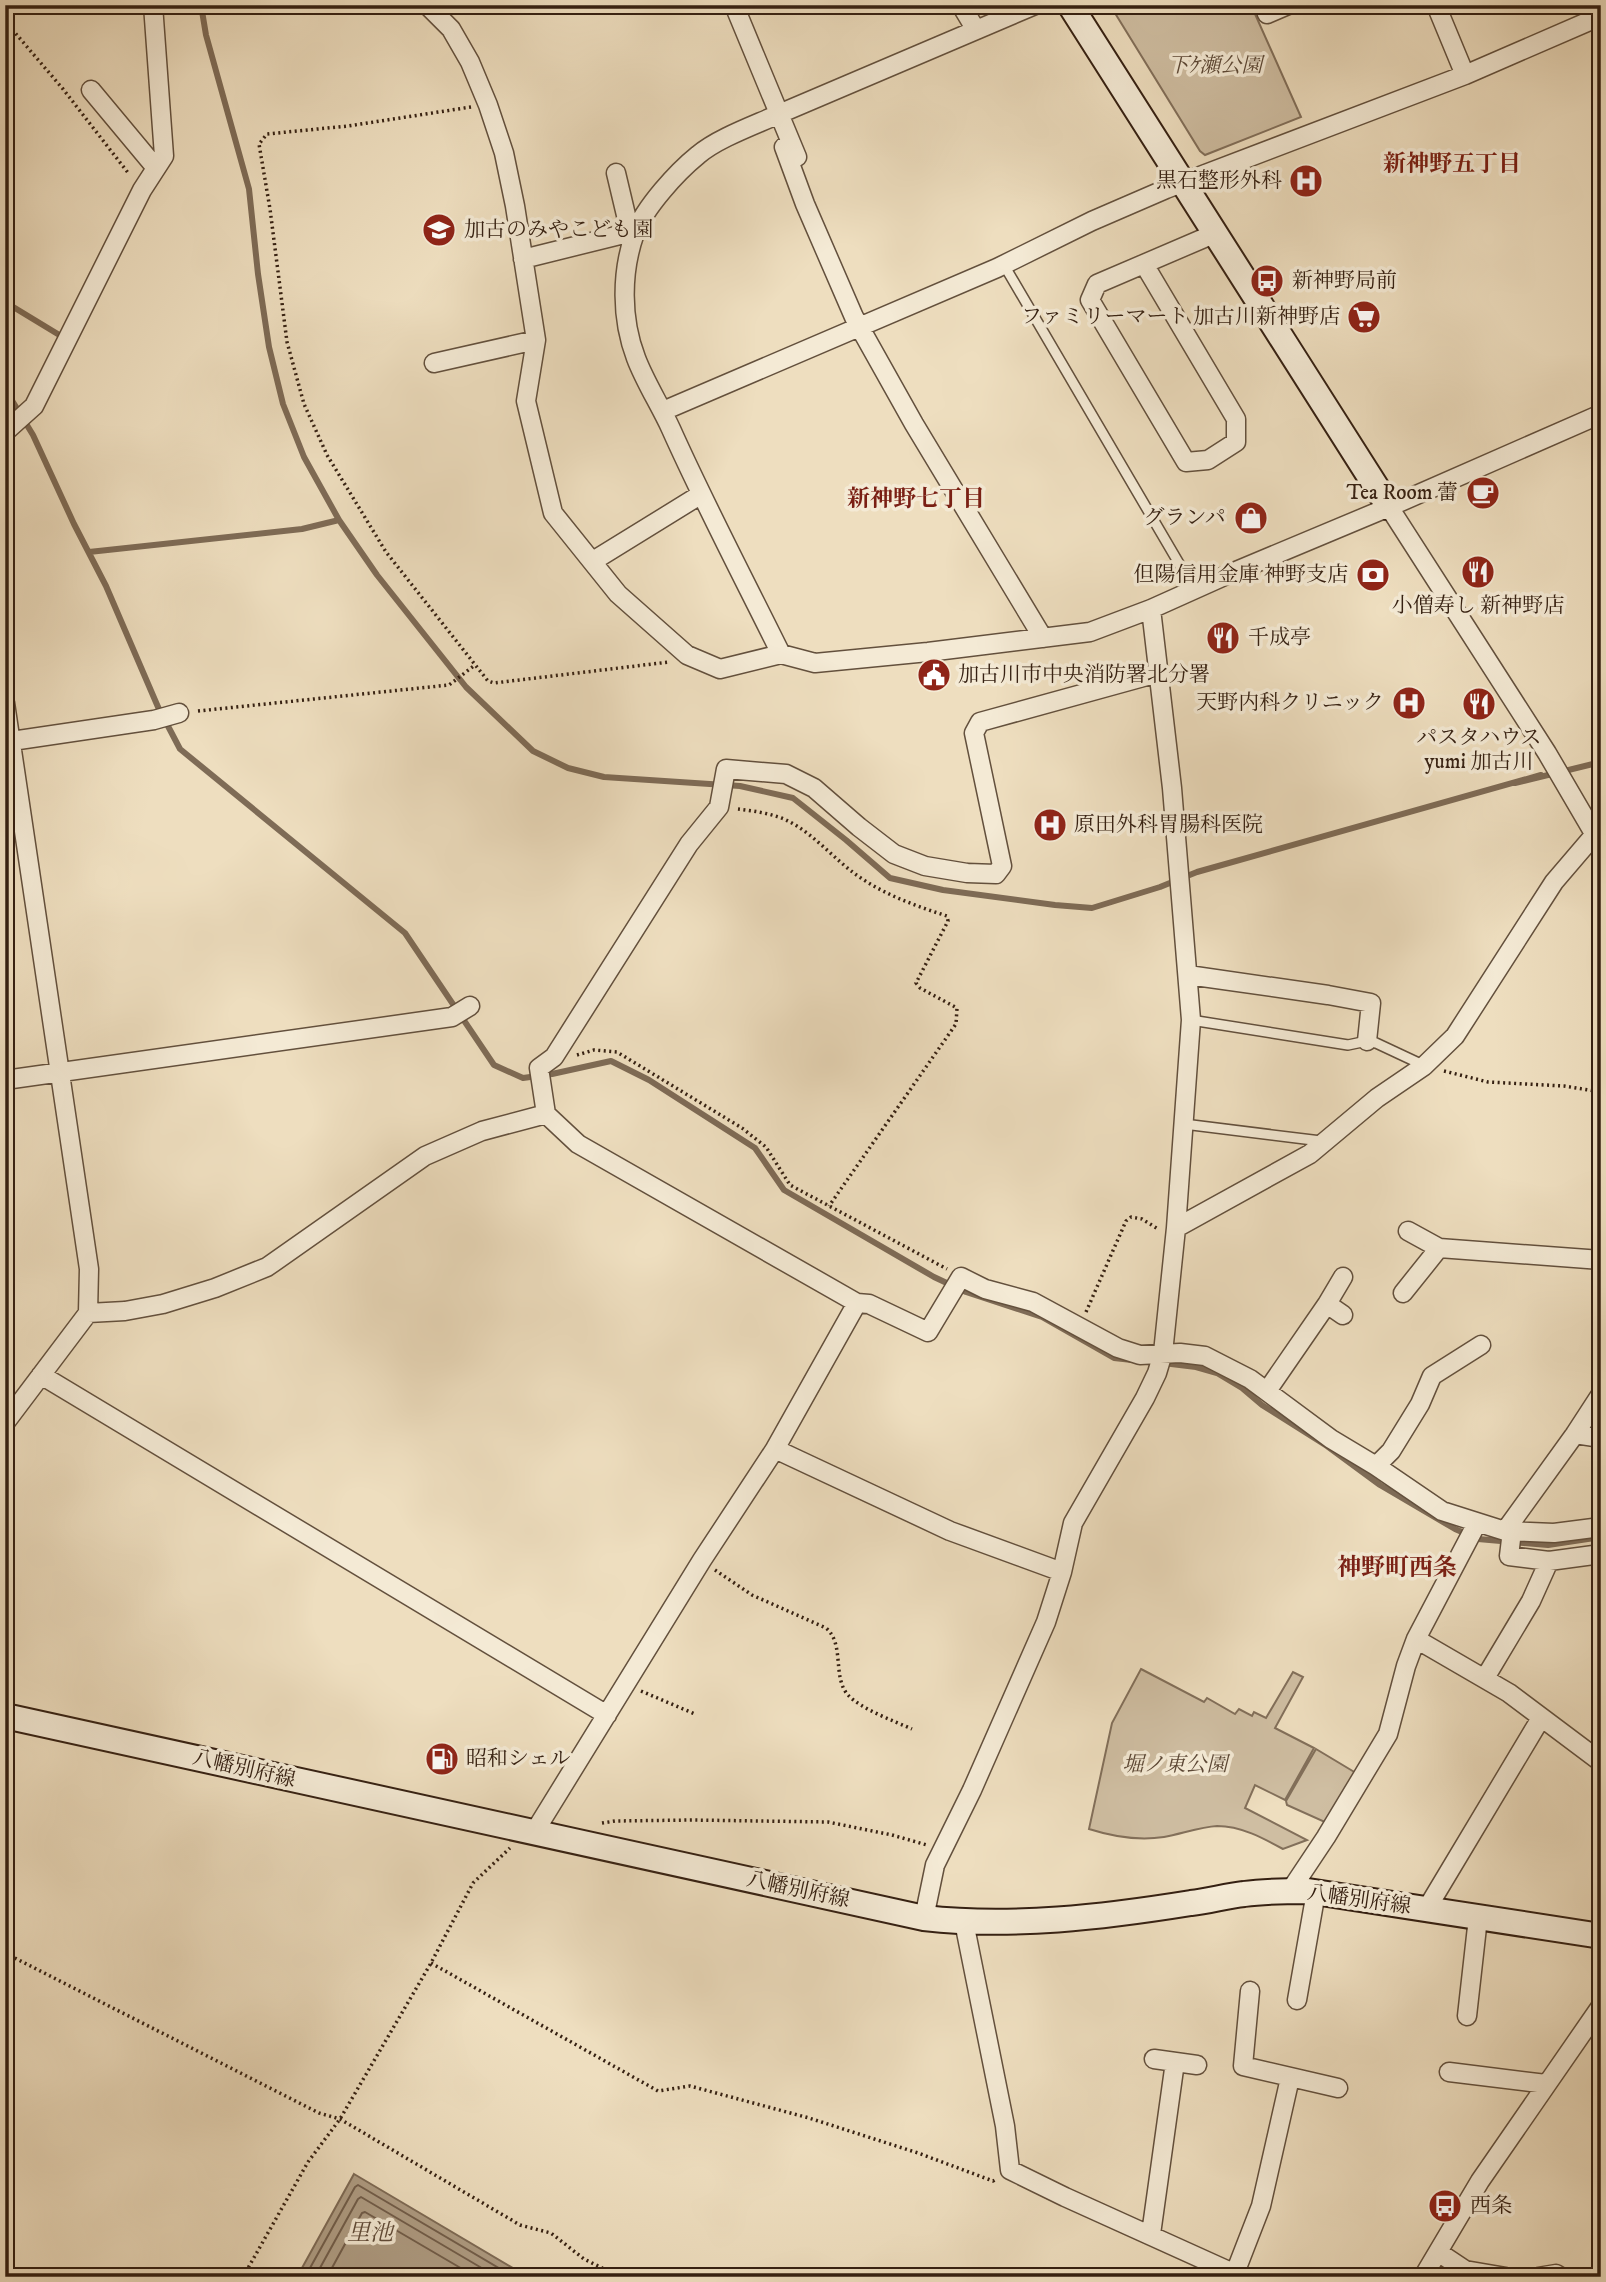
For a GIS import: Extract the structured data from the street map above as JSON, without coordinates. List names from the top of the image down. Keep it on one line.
{"streets":{"main road":["八幡別府線"]},"districts":["新神野五丁目","新神野七丁目","神野町西条"],"water":["里池"],"parks":["下ｹ瀬公園","堀ノ東公園"],"places":{"hospital":["黒石整形外科","天野内科クリニック","原田外科胃腸科医院"],"school or university":["加古のみやこども園"],"bus stop":["新神野局前","西条"],"supermarket":["ファミリーマート 加古川新神野店"],"cafe":["Tea Room 蕾"],"shop":["グランパ"],"restaurant":["小僧寿し 新神野店","千成亭","パスタハウス yumi 加古川"],"bank":["但陽信用金庫 神野支店"],"public building":["加古川市中央消防署北分署"],"fuel station":["昭和シェル"]}}
